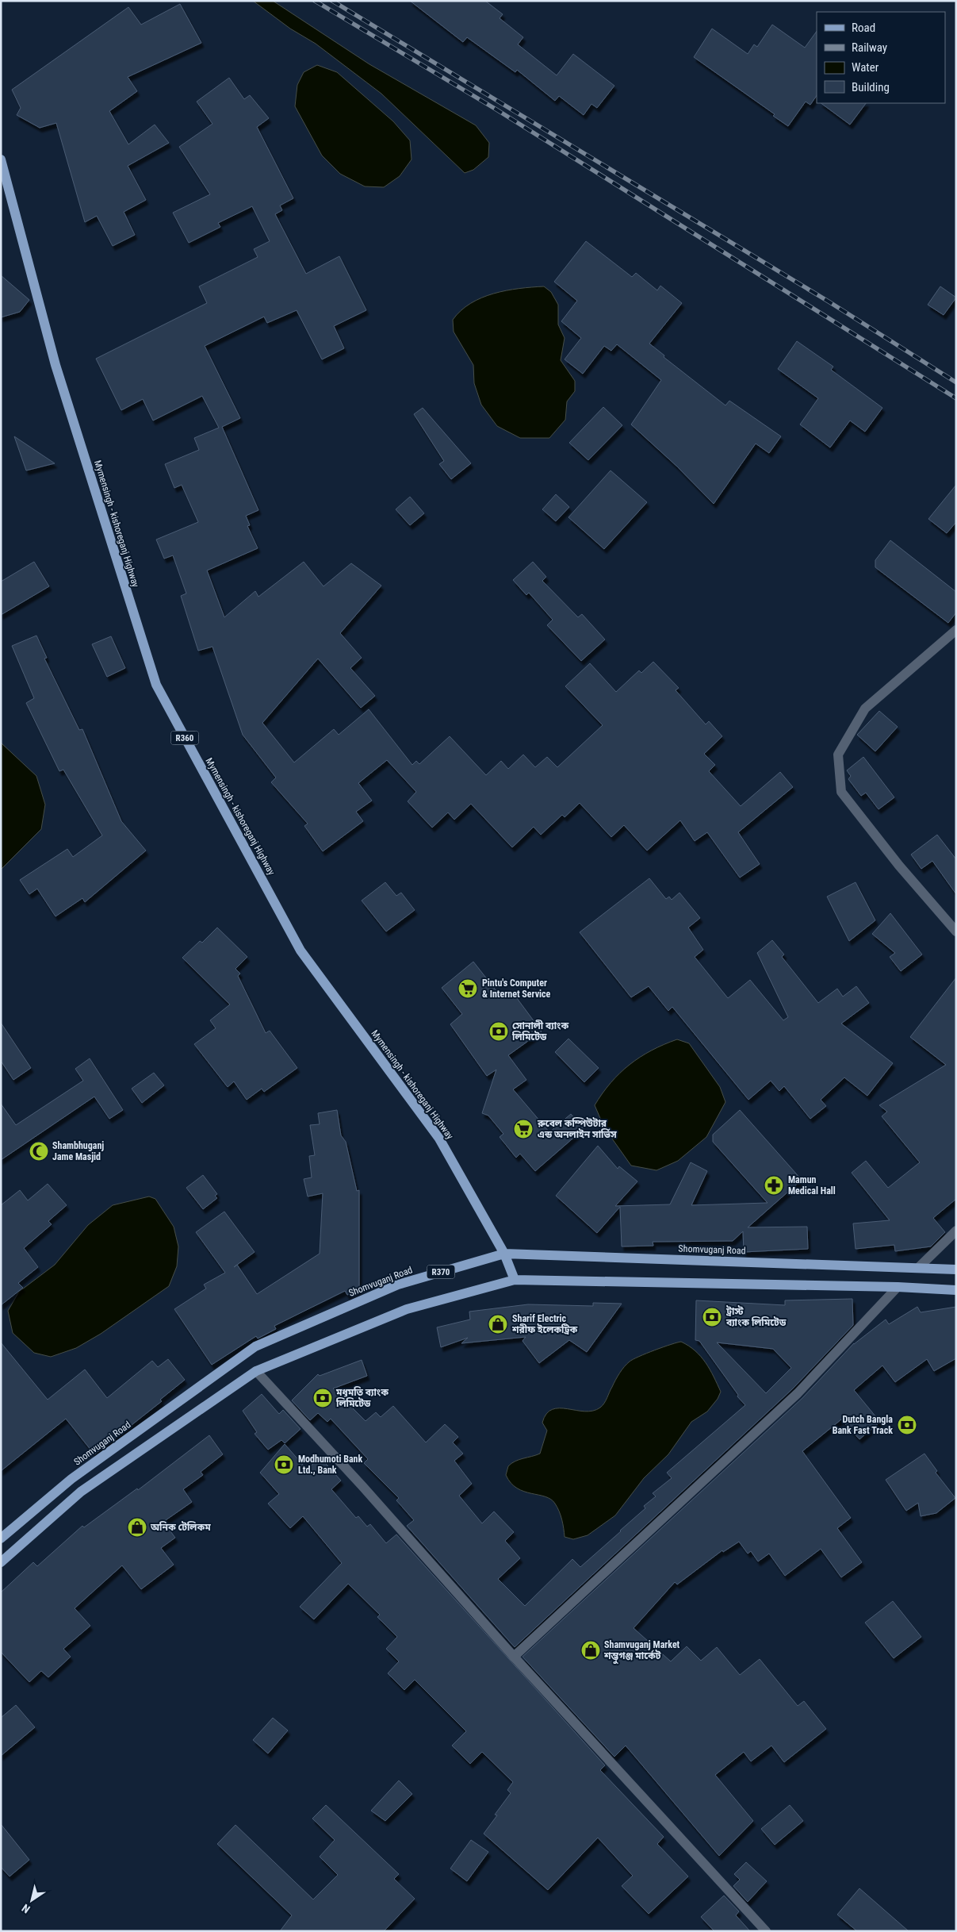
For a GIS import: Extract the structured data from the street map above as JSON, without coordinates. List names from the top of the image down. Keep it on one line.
{"streets":{"main road":["Mymensingh - kishoreganj Highway","R360","Shomvuganj Road","R370"]},"crossings":[["Mymensingh - kishoreganj Highway","Shomvuganj Road"]],"places":{"supermarket":["Pintu's Computer & Internet Service","রুবেল কম্পিউটার এন্ড অনলাইন সার্ভিস"],"bank":["সোনালী ব্যাংক লিমিটেড","ট্রাস্ট ব্যাংক লিমিটেড","মধুমতি ব্যাংক লিমিটেড","Dutch Bangla Bank Fast Track","Modhumoti Bank Ltd., Bank"],"mosque":["Shambhuganj Jame Masjid"],"pharmacy":["Mamun Medical Hall"],"shop":["Sharif Electric শরীফ ইলেকট্রিক","অনিক টেলিকম","Shamvuganj Market শম্ভুগঞ্জ মার্কেট"]},"legend":["Road","Railway","Water","Building"],"north":"bottom left"}
